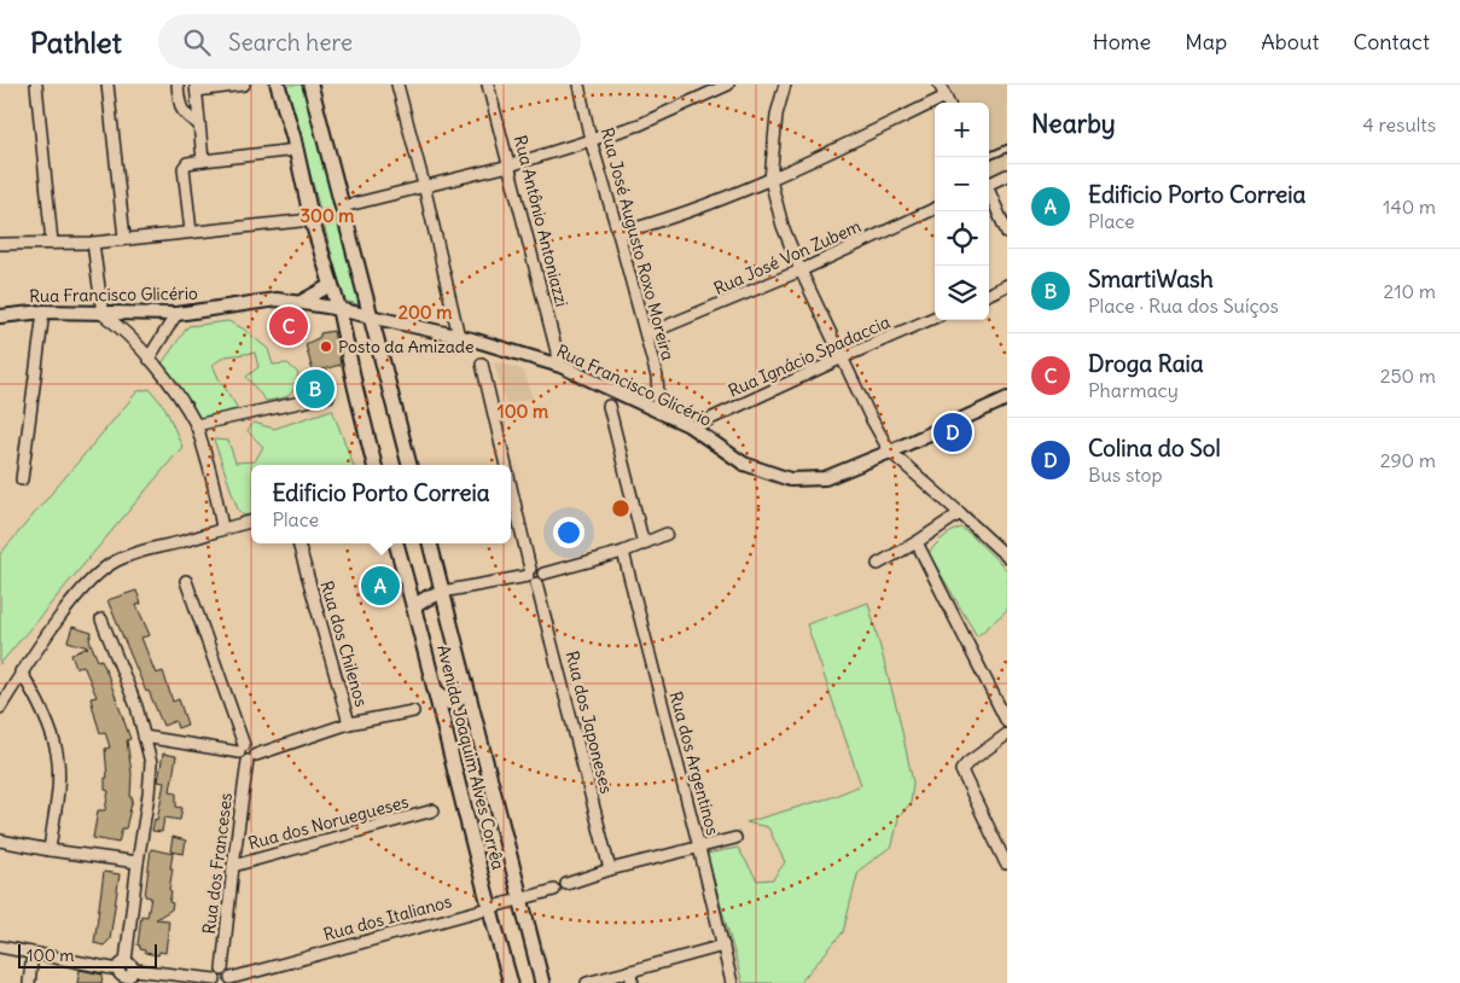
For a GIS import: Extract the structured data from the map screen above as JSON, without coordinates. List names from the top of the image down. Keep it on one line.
{"streets":{"main road":["Avenida Joaquim Alves Corrêa"],"street":["Rua Antônio Antoniazzi","Rua José Augusto Roxo Moreira","Rua José Von Zubem","Rua Francisco Glicério","Rua Ignácio Spadaccia","Rua dos Chilenos","Rua dos Japoneses","Rua dos Argentinos","Rua dos Noruegueses","Rua dos Franceses","Rua dos Italianos"]},"crossings":[["Rua Antônio Antoniazzi","Rua Francisco Glicério"],["Rua José Augusto Roxo Moreira","Rua José Von Zubem"],["Rua José Augusto Roxo Moreira","Rua Francisco Glicério"],["Rua Francisco Glicério","Rua Ignácio Spadaccia"],["Avenida Joaquim Alves Corrêa","Rua dos Italianos"],["Rua dos Noruegueses","Rua dos Franceses"],["Rua dos Franceses","Rua dos Italianos"]],"places":["Posto da Amizade"],"scale_bar":"100 m","page":{"header":"Pathlet","search":"Search here","nav":["Home","Map","About","Contact"],"heading":["Nearby","4 results"],"map_buttons":["+","−"],"list":[{"mark":"A","name":"Edificio Porto Correia","note":"Place","value":"140 m"},{"mark":"B","name":"SmartiWash","note":"Place · Rua dos Suíços","value":"210 m"},{"mark":"C","name":"Droga Raia","note":"Pharmacy","value":"250 m"},{"mark":"D","name":"Colina do Sol","note":"Bus stop","value":"290 m"}],"pins":["C","B","D","A"],"popup":["Edificio Porto Correia","Place"],"scale":"100 m"},"rings":["300 m","200 m","100 m"]}
